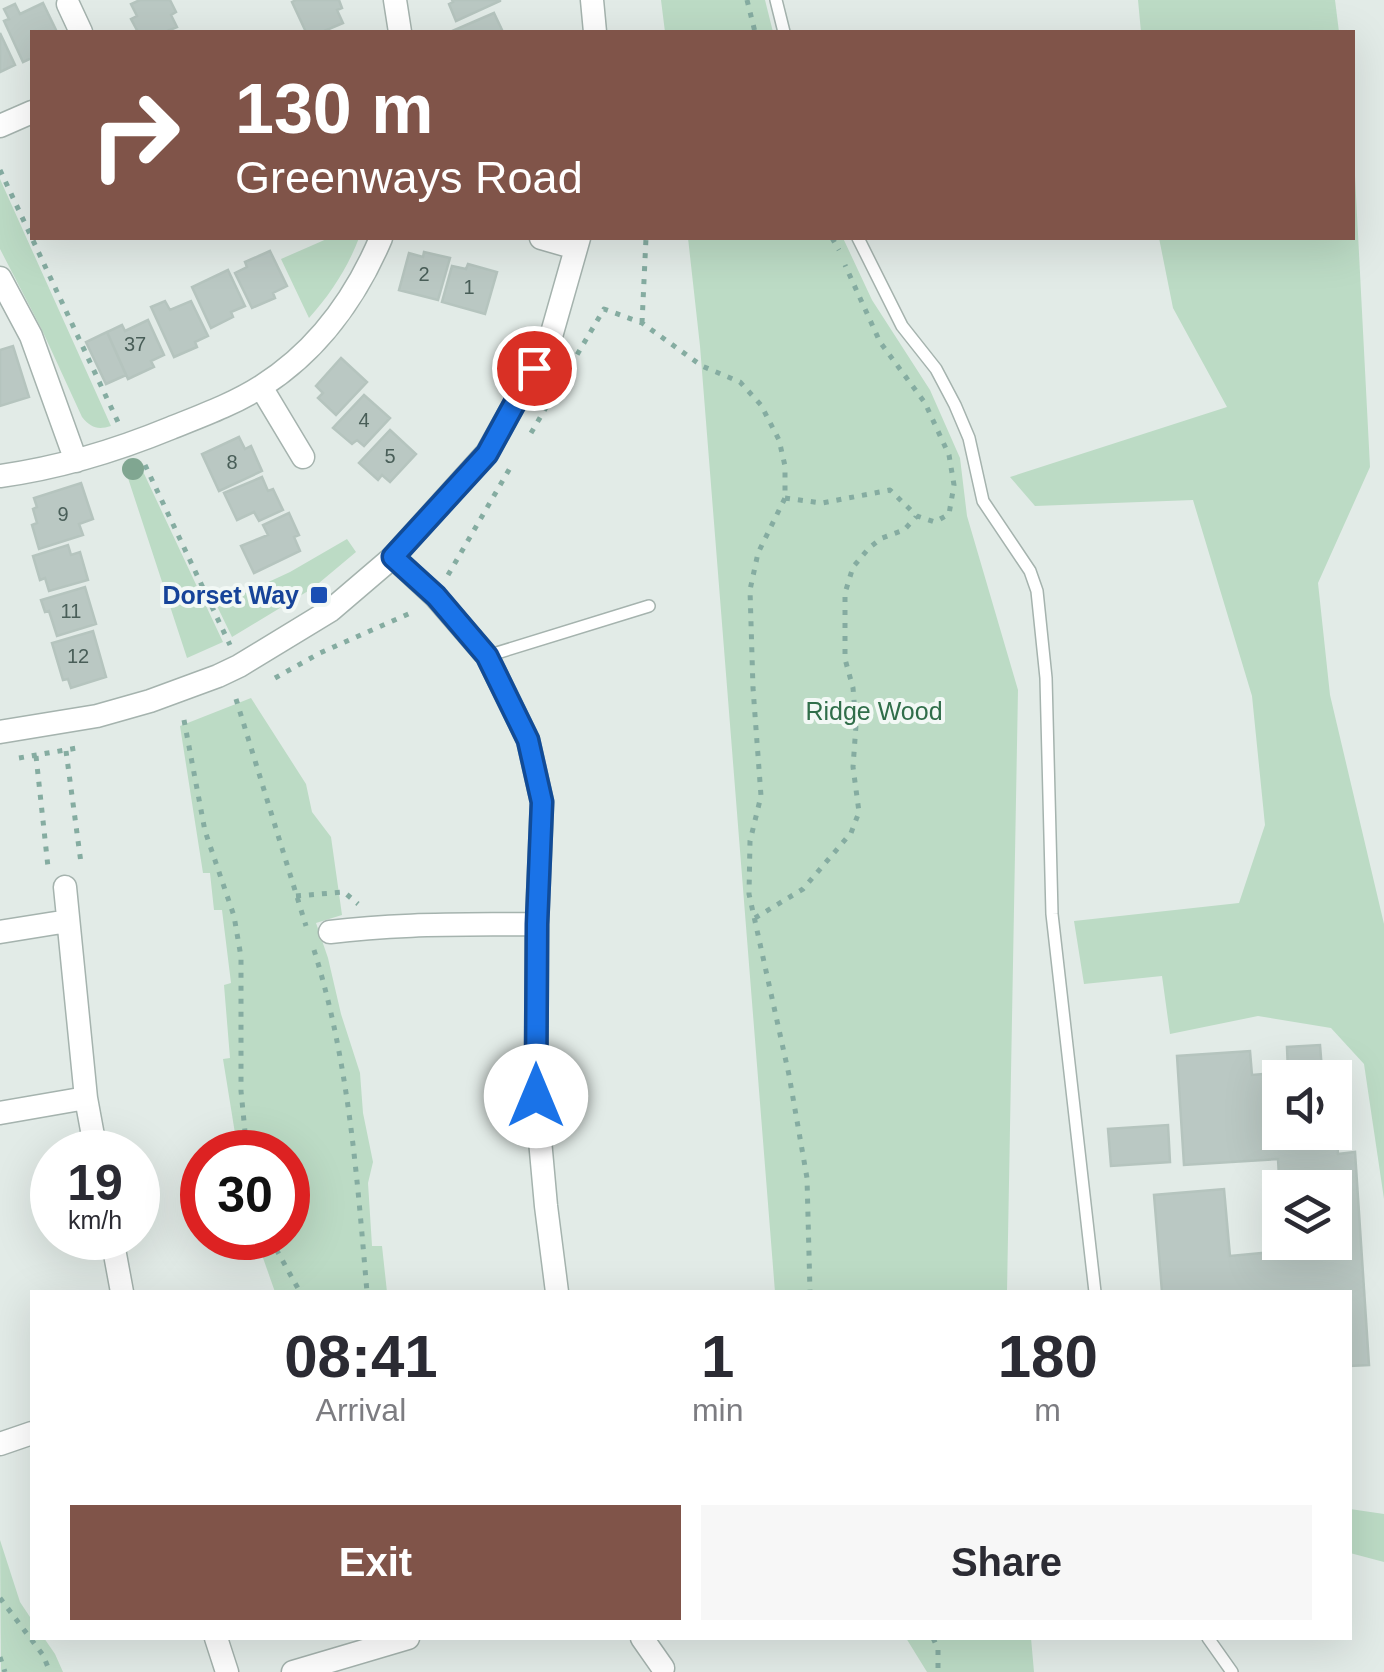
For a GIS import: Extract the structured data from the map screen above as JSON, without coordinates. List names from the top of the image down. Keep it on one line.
{"parks":["Ridge Wood"],"places":{"transit":["Dorset Way"]},"house_numbers":["2","1","37","4","5","8","9","11","12"],"page":{"turn":["130 m","Greenways Road"],"speed":"19 km/h","limit":"30","eta":["08:41","Arrival","1","min","180","m"],"buttons":["Exit","Share"]}}
